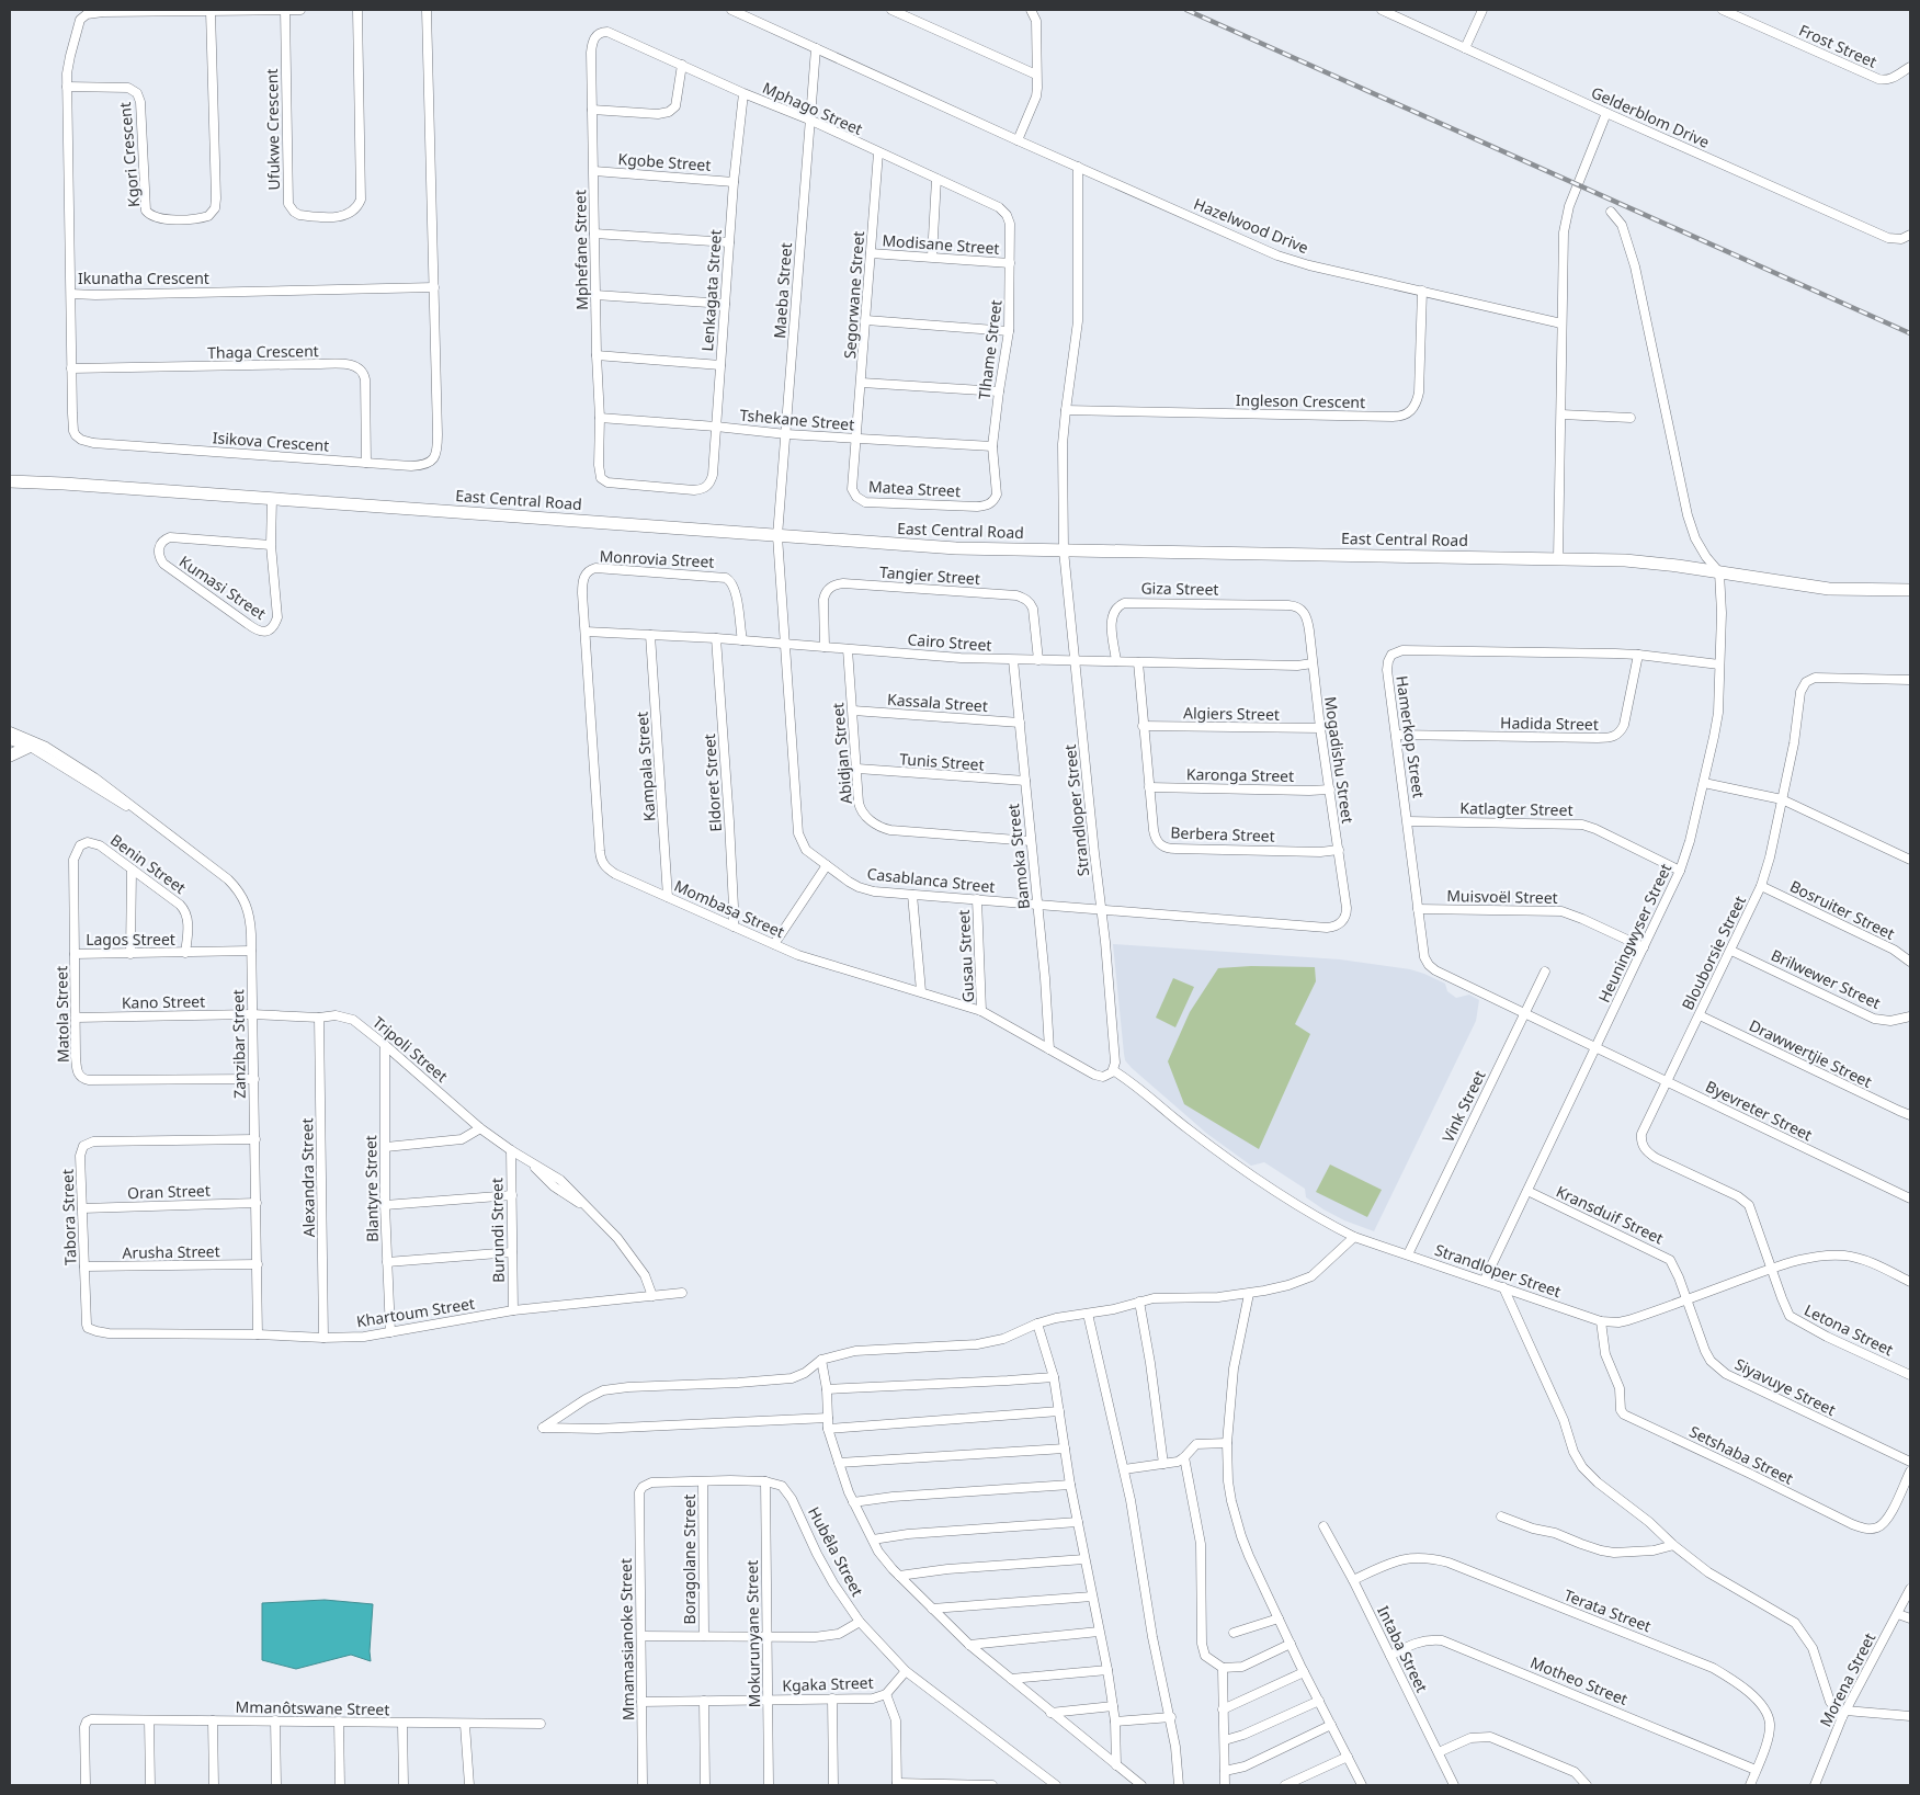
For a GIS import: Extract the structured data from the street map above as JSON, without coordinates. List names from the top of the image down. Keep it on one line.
{"streets":{"street":["Frost Street","Mphago Street","Gelderblom Drive","Ufukwe Crescent","Kgori Crescent","Kgobe Street","Hazelwood Drive","Modisane Street","Mphefane Street","Ikunatha Crescent","Lenkagata Street","Maeba Street","Segorwane Street","Tlhame Street","Thaga Crescent","Ingleson Crescent","Tshekane Street","Isikova Crescent","Matea Street","East Central Road","Monrovia Street","Tangier Street","Kumasi Street","Giza Street","Cairo Street","Kassala Street","Algiers Street","Hadida Street","Hamerkop Street","Abidjan Street","Mogadishu Street","Tunis Street","Kampala Street","Karonga Street","Eldoret Street","Katlagter Street","Strandloper Street","Berbera Street","Bamoka Street","Benin Street","Casablanca Street","Muisvoël Street","Mombasa Street","Bosruiter Street","Heuningwyser Street","Lagos Street","Blouborsie Street","Gusau Street","Brilwewer Street","Kano Street","Matola Street","Zanzibar Street","Tripoli Street","Drawwertjie Street","Vink Street","Byevreter Street","Alexandra Street","Blantyre Street","Oran Street","Kransduif Street","Tabora Street","Burundi Street","Arusha Street","Khartoum Street","Letona Street","Siyavuye Street","Setshaba Street","Hubêla Street","Boragolane Street","Terata Street","Mokurunyane Street","Mmamasianoke Street","Intaba Street","Morena Street","Motheo Street","Kgaka Street","Mmanôtswane Street"]},"crossings":[["Mphago Street","Mphefane Street"],["Mphago Street","Lenkagata Street"],["Mphago Street","Maeba Street"],["Mphago Street","Segorwane Street"],["Mphago Street","Tlhame Street"],["Ufukwe Crescent","Ikunatha Crescent"],["Kgori Crescent","Ikunatha Crescent"],["Kgobe Street","Mphefane Street"],["Kgobe Street","Lenkagata Street"],["Hazelwood Drive","Maeba Street"],["Hazelwood Drive","Ingleson Crescent"],["Modisane Street","Segorwane Street"],["Modisane Street","Tlhame Street"],["Mphefane Street","Lenkagata Street"],["Mphefane Street","Tshekane Street"],["Ikunatha Crescent","Isikova Crescent"],["Lenkagata Street","Tshekane Street"],["Maeba Street","Tshekane Street"],["Maeba Street","East Central Road"],["Maeba Street","Casablanca Street"],["Segorwane Street","Tshekane Street"],["Segorwane Street","Matea Street"],["Tlhame Street","Tshekane Street"],["Tlhame Street","Matea Street"],["Thaga Crescent","Isikova Crescent"],["Tshekane Street","Matea Street"],["East Central Road","Strandloper Street"],["East Central Road","Casablanca Street"],["East Central Road","Heuningwyser Street"],["Monrovia Street","Cairo Street"],["Monrovia Street","Mombasa Street"],["Tangier Street","Cairo Street"],["Giza Street","Cairo Street"],["Giza Street","Mogadishu Street"],["Cairo Street","Abidjan Street"],["Cairo Street","Mogadishu Street"],["Cairo Street","Kampala Street"],["Cairo Street","Eldoret Street"],["Cairo Street","Strandloper Street"],["Cairo Street","Berbera Street"],["Cairo Street","Bamoka Street"],["Cairo Street","Casablanca Street"],["Cairo Street","Mombasa Street"],["Kassala Street","Abidjan Street"],["Kassala Street","Bamoka Street"],["Algiers Street","Mogadishu Street"],["Algiers Street","Berbera Street"],["Hadida Street","Hamerkop Street"],["Hamerkop Street","Katlagter Street"],["Hamerkop Street","Muisvoël Street"],["Hamerkop Street","Heuningwyser Street"],["Hamerkop Street","Vink Street"],["Hamerkop Street","Byevreter Street"],["Abidjan Street","Tunis Street"],["Abidjan Street","Bamoka Street"],["Mogadishu Street","Karonga Street"],["Mogadishu Street","Berbera Street"],["Mogadishu Street","Casablanca Street"],["Tunis Street","Bamoka Street"],["Kampala Street","Mombasa Street"],["Karonga Street","Berbera Street"],["Eldoret Street","Mombasa Street"],["Katlagter Street","Heuningwyser Street"],["Strandloper Street","Casablanca Street"],["Strandloper Street","Mombasa Street"],["Strandloper Street","Heuningwyser Street"],["Strandloper Street","Blouborsie Street"],["Strandloper Street","Vink Street"],["Strandloper Street","Kransduif Street"],["Strandloper Street","Letona Street"],["Strandloper Street","Siyavuye Street"],["Strandloper Street","Setshaba Street"],["Bamoka Street","Casablanca Street"],["Bamoka Street","Mombasa Street"],["Benin Street","Lagos Street"],["Benin Street","Matola Street"],["Casablanca Street","Gusau Street"],["Muisvoël Street","Heuningwyser Street"],["Mombasa Street","Gusau Street"],["Bosruiter Street","Blouborsie Street"],["Heuningwyser Street","Byevreter Street"],["Heuningwyser Street","Kransduif Street"],["Lagos Street","Matola Street"],["Lagos Street","Zanzibar Street"],["Blouborsie Street","Brilwewer Street"],["Blouborsie Street","Drawwertjie Street"],["Blouborsie Street","Byevreter Street"],["Blouborsie Street","Letona Street"],["Kano Street","Matola Street"],["Kano Street","Zanzibar Street"],["Kano Street","Tripoli Street"],["Matola Street","Zanzibar Street"],["Zanzibar Street","Tripoli Street"],["Zanzibar Street","Oran Street"],["Zanzibar Street","Tabora Street"],["Zanzibar Street","Arusha Street"],["Zanzibar Street","Khartoum Street"],["Tripoli Street","Alexandra Street"],["Tripoli Street","Blantyre Street"],["Tripoli Street","Burundi Street"],["Tripoli Street","Khartoum Street"],["Alexandra Street","Khartoum Street"],["Blantyre Street","Khartoum Street"],["Oran Street","Tabora Street"],["Kransduif Street","Siyavuye Street"],["Tabora Street","Arusha Street"],["Tabora Street","Khartoum Street"],["Burundi Street","Khartoum Street"],["Hubêla Street","Boragolane Street"],["Hubêla Street","Mokurunyane Street"],["Hubêla Street","Mmamasianoke Street"],["Hubêla Street","Kgaka Street"],["Terata Street","Intaba Street"],["Terata Street","Motheo Street"],["Mokurunyane Street","Kgaka Street"],["Mmamasianoke Street","Kgaka Street"],["Intaba Street","Motheo Street"]]}
